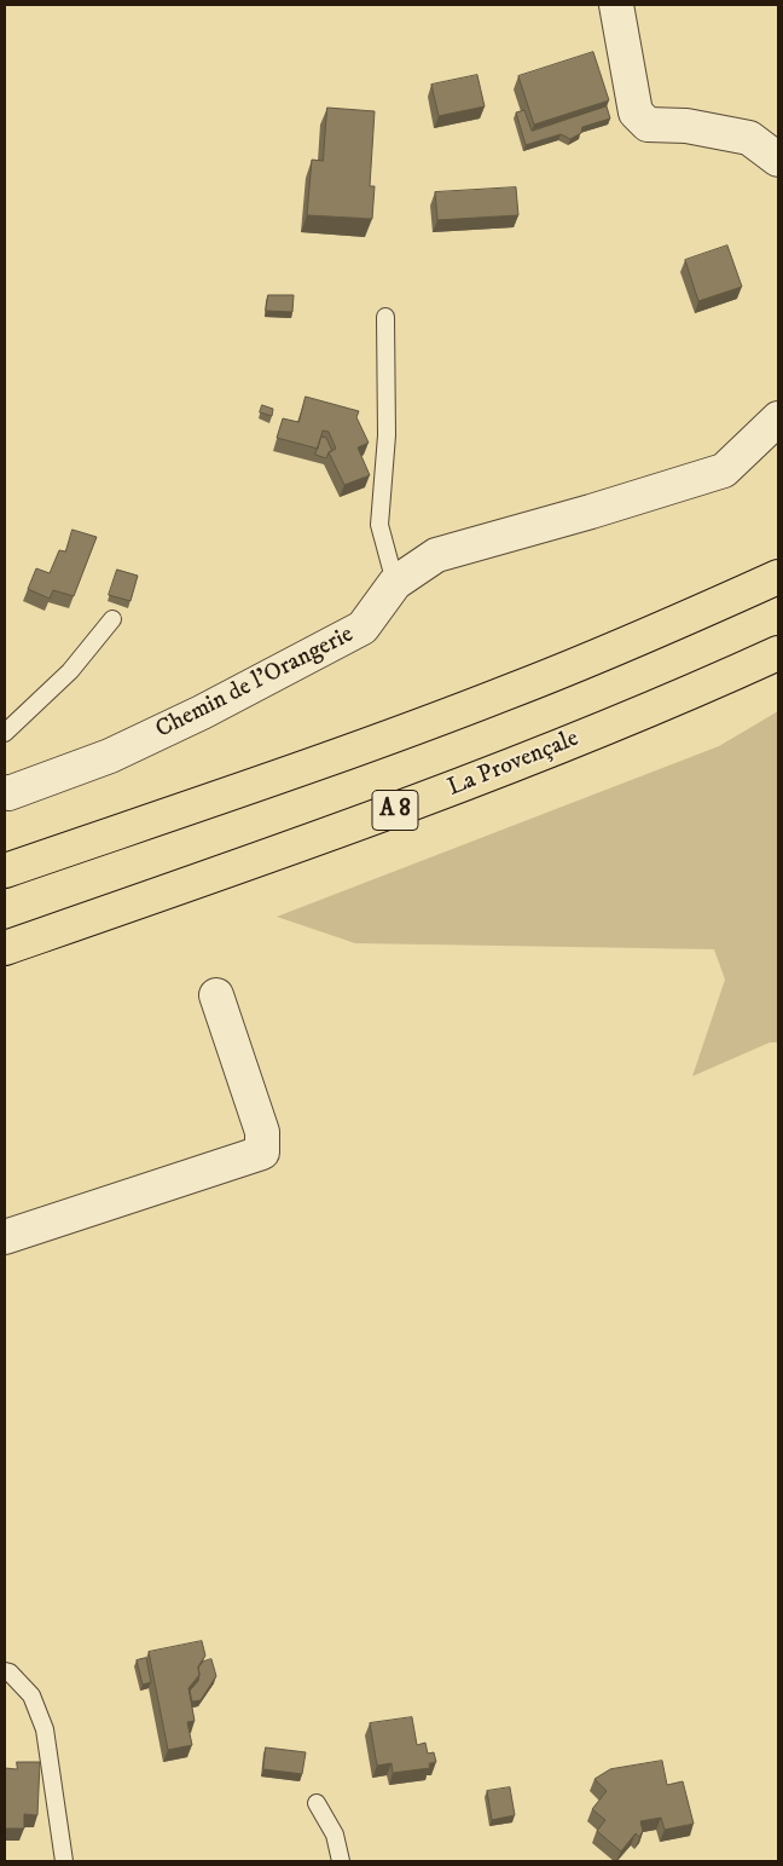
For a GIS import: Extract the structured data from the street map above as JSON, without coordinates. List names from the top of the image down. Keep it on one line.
{"streets":{"highway":["La Provençale","A 8"],"street":["Chemin de l'Orangerie"]}}
